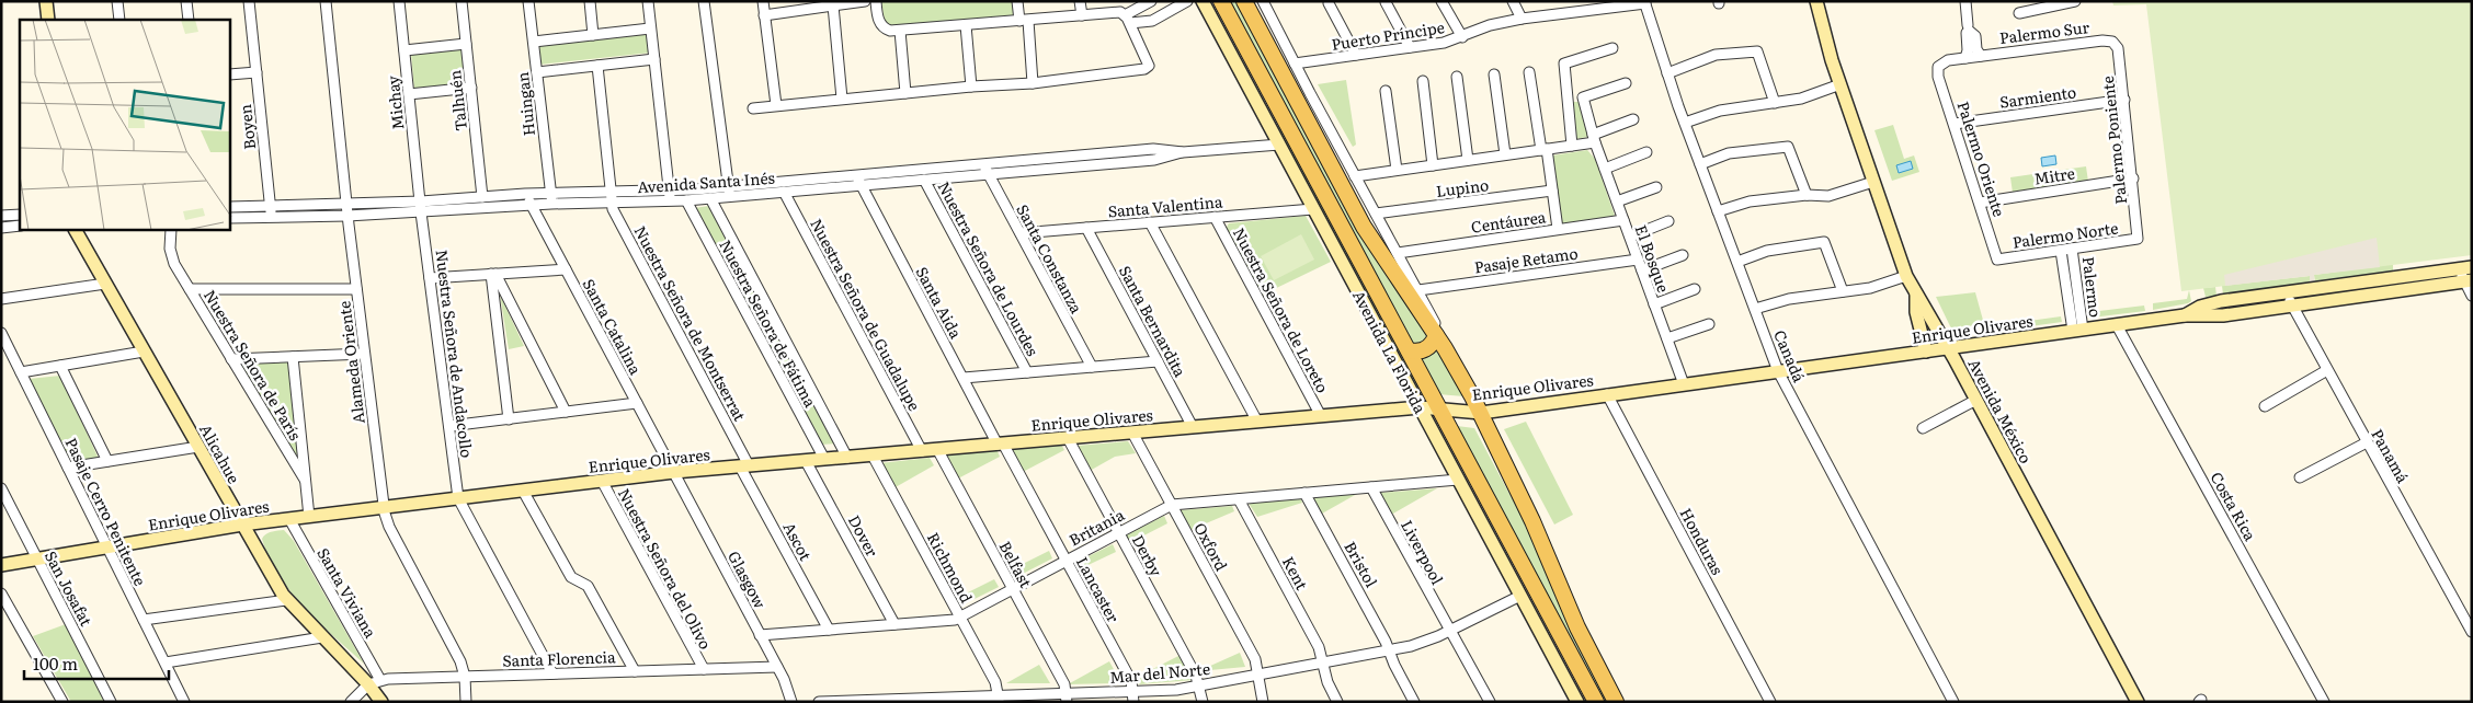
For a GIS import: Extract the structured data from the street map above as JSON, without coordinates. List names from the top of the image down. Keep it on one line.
{"streets":{"main road":["Avenida La Florida"],"street":["Palermo Sur","Puerto Príncipe","Sarmiento","Talhuén","Michay","Huingan","Boyen","Palermo Poniente","Palermo Oriente","Mitre","Avenida Santa Inés","Lupino","Santa Valentina","Centáurea","Palermo Norte","Santa Constanza","El Bosque","Pasaje Retamo","Nuestra Señora de Lourdes","Palermo","Santa Aida","Nuestra Señora de Loreto","Nuestra Señora de Guadalupe","Santa Bernardita","Nuestra Señora de Montserrat","Nuestra Señora de Fátima","Santa Catalina","Enrique Olivares","Nuestra Señora de Andacollo","Canadá","Alameda Oriente","Nuestra Señora de París","Avenida México","Alicahue","Panamá","Costa Rica","Pasaje Cerro Penitente","Britania","Dover","Ascot","Honduras","Oxford","Liverpool","Derby","Belfast","Bristol","Richmond","Nuestra Señora del Olivo","Kent","Glasgow","San Josafat","Lancaster","Santa Viviana","Santa Florencia","Mar del Norte"]},"crossings":[["Palermo Sur","Palermo Poniente"],["Palermo Sur","Palermo Oriente"],["Puerto Príncipe","Canadá"],["Sarmiento","Palermo Poniente"],["Sarmiento","Palermo Oriente"],["Talhuén","Avenida Santa Inés"],["Michay","Avenida Santa Inés"],["Michay","Nuestra Señora de Andacollo"],["Huingan","Avenida Santa Inés"],["Boyen","Avenida Santa Inés"],["Palermo Poniente","Mitre"],["Palermo Poniente","Palermo Norte"],["Palermo Oriente","Mitre"],["Palermo Oriente","Palermo Norte"],["Avenida Santa Inés","Santa Constanza"],["Avenida Santa Inés","Nuestra Señora de Lourdes"],["Avenida Santa Inés","Santa Aida"],["Avenida Santa Inés","Nuestra Señora de Guadalupe"],["Avenida Santa Inés","Nuestra Señora de Montserrat"],["Avenida Santa Inés","Nuestra Señora de Fátima"],["Avenida Santa Inés","Santa Catalina"],["Avenida Santa Inés","Avenida La Florida"],["Avenida Santa Inés","Nuestra Señora de Andacollo"],["Avenida Santa Inés","Alameda Oriente"],["Santa Valentina","Santa Constanza"],["Santa Valentina","Nuestra Señora de Loreto"],["Santa Valentina","Santa Bernardita"],["Santa Valentina","Avenida La Florida"],["Centáurea","El Bosque"],["Palermo Norte","Palermo"],["El Bosque","Pasaje Retamo"],["El Bosque","Enrique Olivares"],["Palermo","Enrique Olivares"],["Santa Aida","Enrique Olivares"],["Santa Aida","Lancaster"],["Nuestra Señora de Loreto","Enrique Olivares"],["Nuestra Señora de Guadalupe","Enrique Olivares"],["Santa Bernardita","Enrique Olivares"],["Nuestra Señora de Montserrat","Enrique Olivares"],["Nuestra Señora de Montserrat","Ascot"],["Nuestra Señora de Fátima","Enrique Olivares"],["Santa Catalina","Enrique Olivares"],["Santa Catalina","Glasgow"],["Enrique Olivares","Avenida La Florida"],["Enrique Olivares","Nuestra Señora de Andacollo"],["Enrique Olivares","Canadá"],["Enrique Olivares","Alameda Oriente"],["Enrique Olivares","Nuestra Señora de París"],["Enrique Olivares","Avenida México"],["Enrique Olivares","Alicahue"],["Enrique Olivares","Panamá"],["Enrique Olivares","Costa Rica"],["Enrique Olivares","Pasaje Cerro Penitente"],["Enrique Olivares","Dover"],["Enrique Olivares","Ascot"],["Enrique Olivares","Honduras"],["Enrique Olivares","Oxford"],["Enrique Olivares","Derby"],["Enrique Olivares","Belfast"],["Enrique Olivares","Richmond"],["Enrique Olivares","Nuestra Señora del Olivo"],["Enrique Olivares","Glasgow"],["Enrique Olivares","San Josafat"],["Enrique Olivares","Lancaster"],["Enrique Olivares","Santa Viviana"],["Avenida La Florida","Britania"],["Avenida La Florida","Mar del Norte"],["Alameda Oriente","Santa Florencia"],["Alicahue","Santa Viviana"],["Alicahue","Santa Florencia"],["Britania","Dover"],["Britania","Ascot"],["Britania","Oxford"],["Britania","Liverpool"],["Britania","Derby"],["Britania","Belfast"],["Britania","Bristol"],["Britania","Richmond"],["Britania","Kent"],["Britania","Glasgow"],["Britania","Lancaster"],["Oxford","Mar del Norte"],["Liverpool","Mar del Norte"],["Derby","Mar del Norte"],["Belfast","Mar del Norte"],["Bristol","Mar del Norte"],["Richmond","Mar del Norte"],["Nuestra Señora del Olivo","Santa Florencia"],["Kent","Mar del Norte"],["Glasgow","Santa Florencia"],["Lancaster","Mar del Norte"],["Santa Viviana","Santa Florencia"]],"scale_bar":"100 m"}
